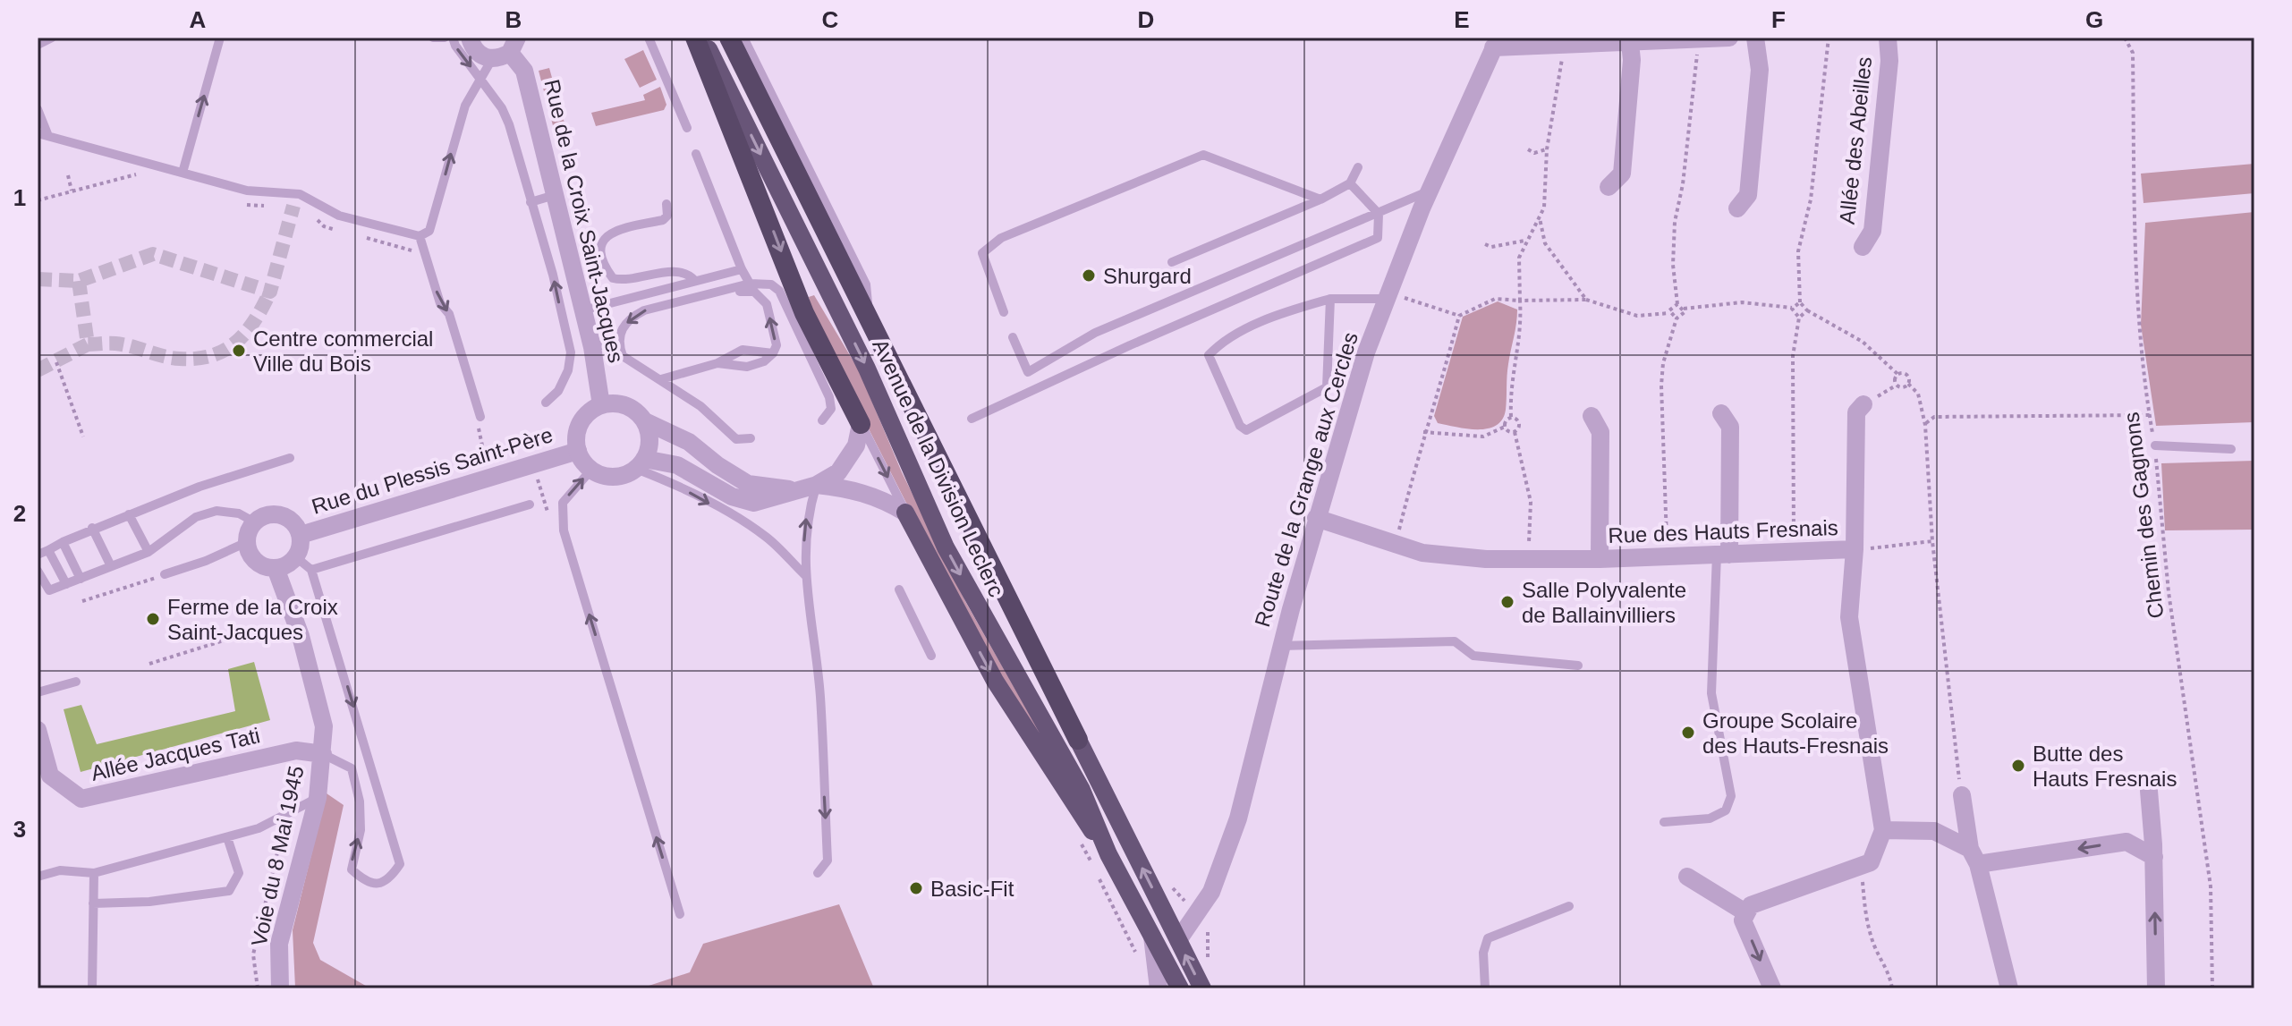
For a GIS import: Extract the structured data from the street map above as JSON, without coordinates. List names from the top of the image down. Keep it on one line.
{"streets":{"highway":["Avenue de la Division Leclerc"],"street":["Allée des Abeilles","Rue de la Croix Saint-Jacques","Rue du Plessis Saint-Père","Route de la Grange aux Cercles","Rue des Hauts Fresnais","Allée Jacques Tati","Voie du 8 Mai 1945"],"path":["Chemin des Gagnons"]},"crossings":[["Rue de la Croix Saint-Jacques","Rue du Plessis Saint-Père"],["Avenue de la Division Leclerc","Route de la Grange aux Cercles"],["Rue du Plessis Saint-Père","Voie du 8 Mai 1945"],["Route de la Grange aux Cercles","Rue des Hauts Fresnais"],["Allée Jacques Tati","Voie du 8 Mai 1945"]],"places":["Shurgard","Centre commercial Ville du Bois","Salle Polyvalente de Ballainvilliers","Ferme de la Croix Saint-Jacques","Groupe Scolaire des Hauts-Fresnais","Butte des Hauts Fresnais","Basic-Fit"],"grid":{"columns":["A","B","C","D","E","F","G"],"rows":["1","2","3"]}}
